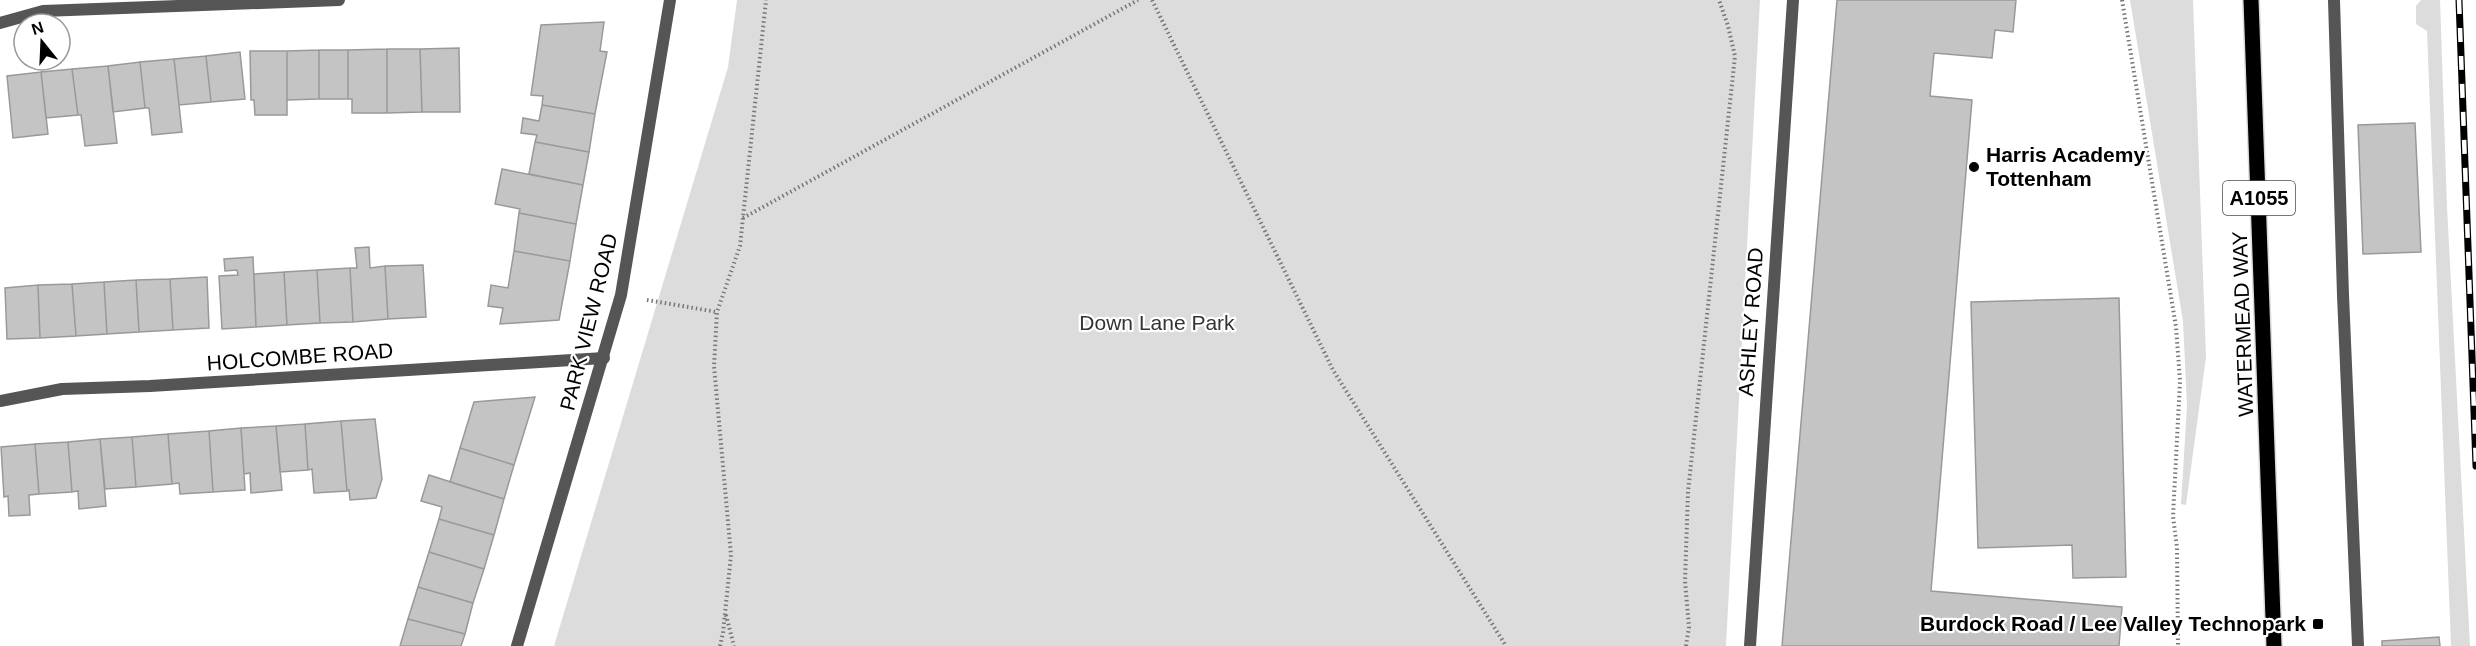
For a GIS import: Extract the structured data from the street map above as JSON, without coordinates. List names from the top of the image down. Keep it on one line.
{"streets":{"main road":["A1055","WATERMEAD WAY"],"street":["PARK VIEW ROAD","ASHLEY ROAD","HOLCOMBE ROAD"]},"crossings":[["PARK VIEW ROAD","HOLCOMBE ROAD"]],"parks":["Down Lane Park"],"places":{"other":["Harris Academy Tottenham"],"transit":["Burdock Road / Lee Valley Technopark"]},"north":"top"}
